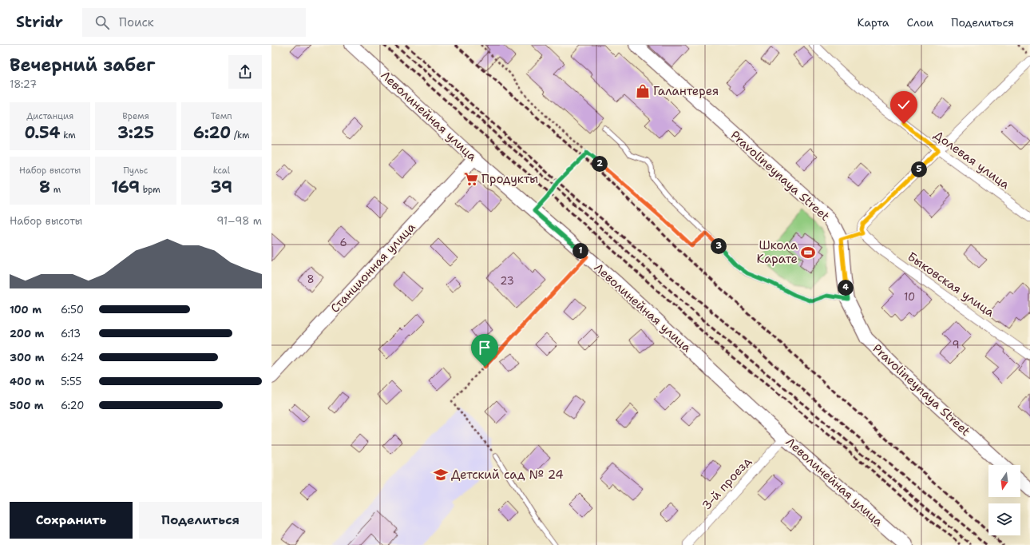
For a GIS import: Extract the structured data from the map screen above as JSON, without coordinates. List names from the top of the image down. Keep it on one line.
{"streets":{"main road":["Леволинейная улица","Pravolineynaya Street","Станционная улица"],"street":["Долевая улица","Быковская улица","3-й проезд"]},"crossings":[["Леволинейная улица","Станционная улица"],["Леволинейная улица","3-й проезд"]],"places":{"shop":["Галантерея"],"supermarket":["Продукты"],"sports":["Школа Карате"],"school or university":["Детский сад № 24"]},"house_numbers":["6","8","23","10","9"],"north":"bottom","page":{"header":"Stridr","search":"Поиск","nav":["Карта","Слои","Поделиться"],"heading":["Вечерний забег","18:27"],"stats":[["Дистанция","0.54 km"],["Время","3:25"],["Темп","6:20 /km"],["Набор высоты","8 m"],["Пульс","169 bpm"],["kcal","39"]],"pins":["2","5","3","1","4"],"chart":["Набор высоты","91–98 m"],"list":[{"name":"100 m","note":"6:50"},{"name":"200 m","note":"6:13"},{"name":"300 m","note":"6:24"},{"name":"400 m","note":"5:55"},{"name":"500 m","note":"6:20"}],"buttons":["Сохранить","Поделиться"]}}
